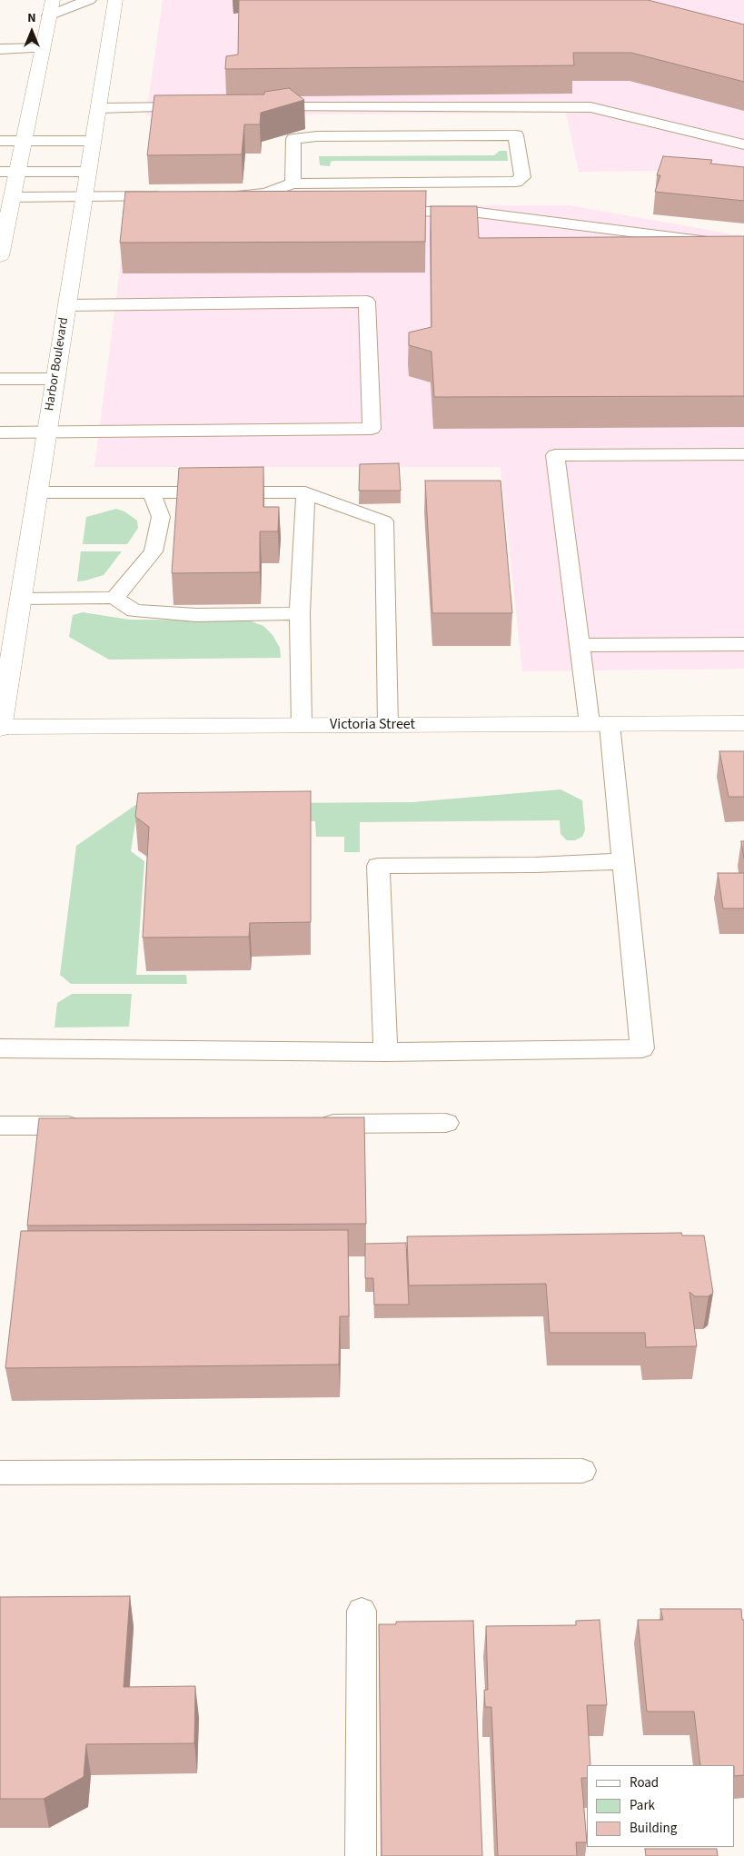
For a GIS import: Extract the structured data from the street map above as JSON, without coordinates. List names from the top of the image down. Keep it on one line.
{"streets":{"main road":["Harbor Boulevard","Victoria Street"]},"crossings":[["Harbor Boulevard","Victoria Street"]],"legend":["Road","Park","Building"],"north":"top"}
